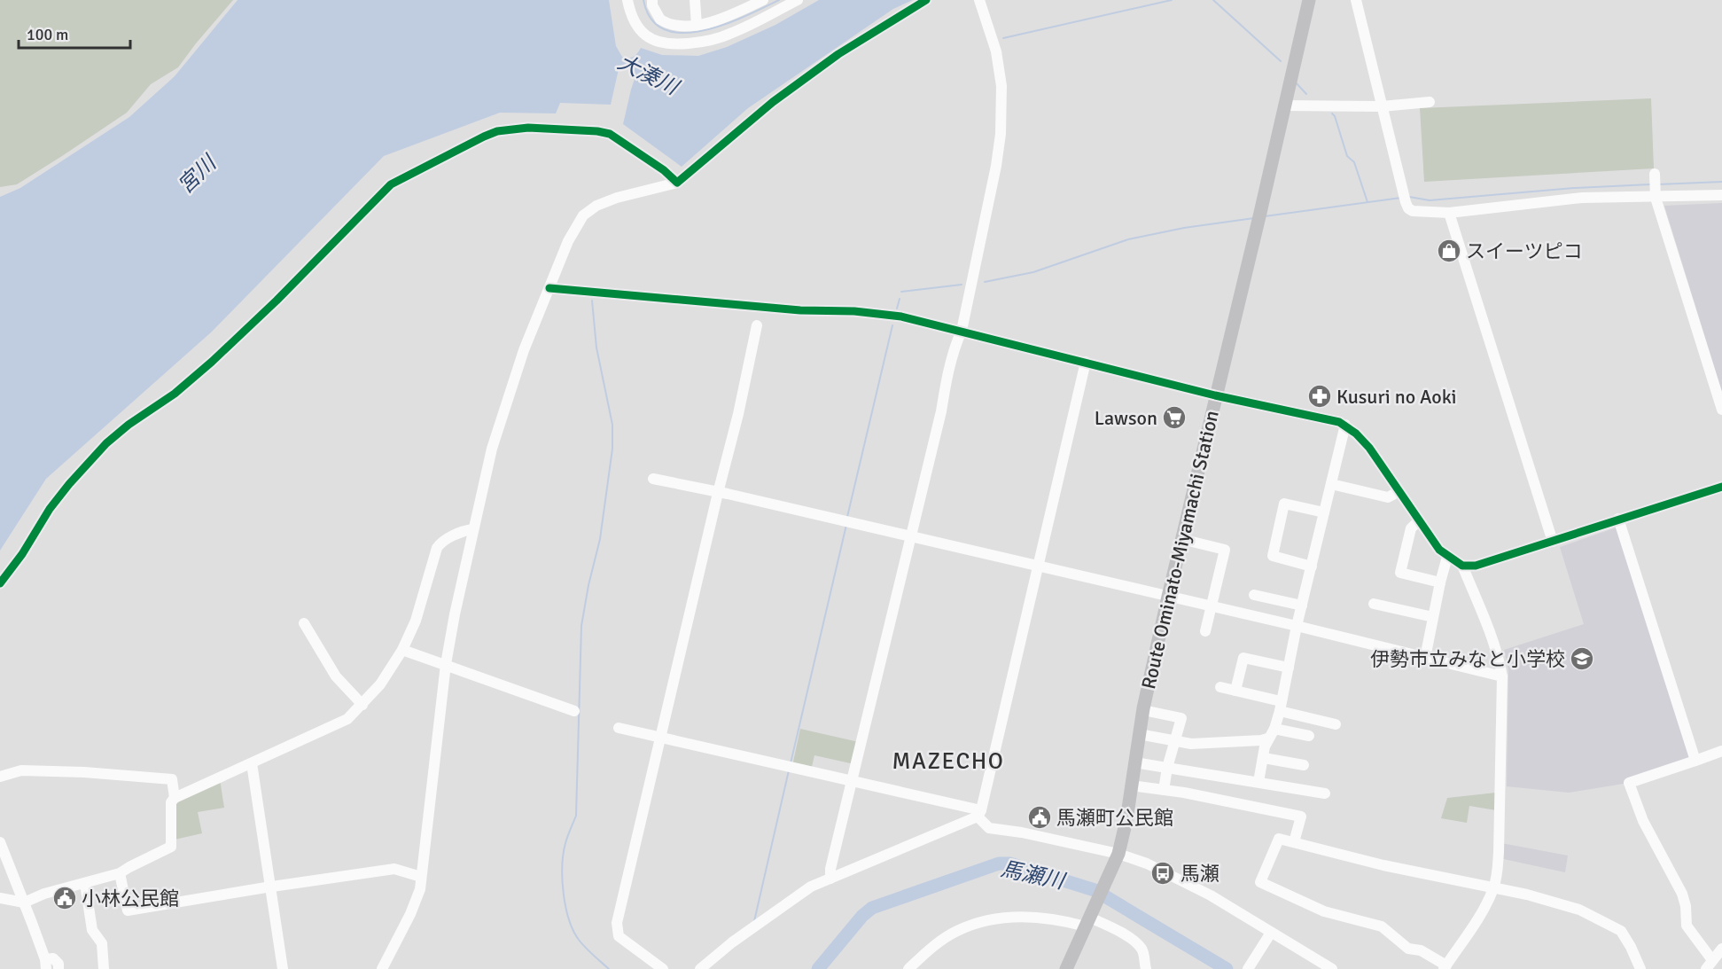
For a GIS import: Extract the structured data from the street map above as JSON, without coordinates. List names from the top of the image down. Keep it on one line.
{"streets":{"main road":["Route Ominato-Miyamachi Station"]},"districts":["MAZECHO"],"water":["大湊川","宮川","馬瀬川"],"places":{"shop":["スイーツピコ"],"pharmacy":["Kusuri no Aoki"],"supermarket":["Lawson"],"school or university":["伊勢市立みなと小学校"],"public building":["馬瀬町公民館","小林公民館"],"bus stop":["馬瀬"]},"scale_bar":"100 m"}
